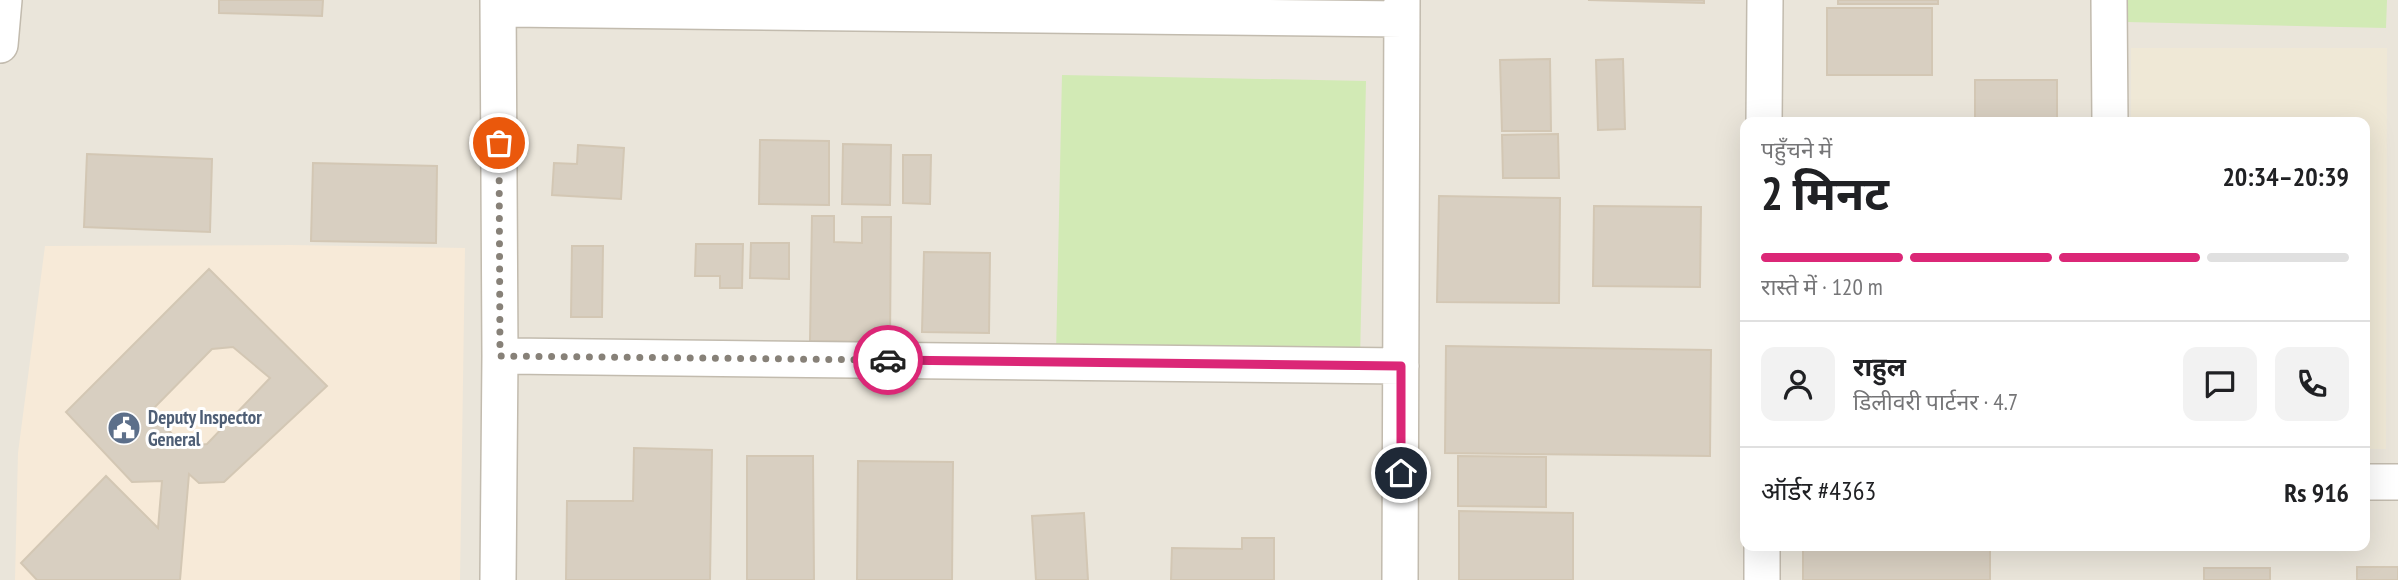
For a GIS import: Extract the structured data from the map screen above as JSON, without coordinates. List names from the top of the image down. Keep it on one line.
{"places":{"public building":["Deputy Inspector General"]},"page":{"heading":["2 मिनट","पहुँचने में","20:34–20:39"],"panel":["राहुल","डिलीवरी पार्टनर · 4.7","ऑर्डर #4363","Rs 916"],"bar":"रास्ते में · 120 m"}}
